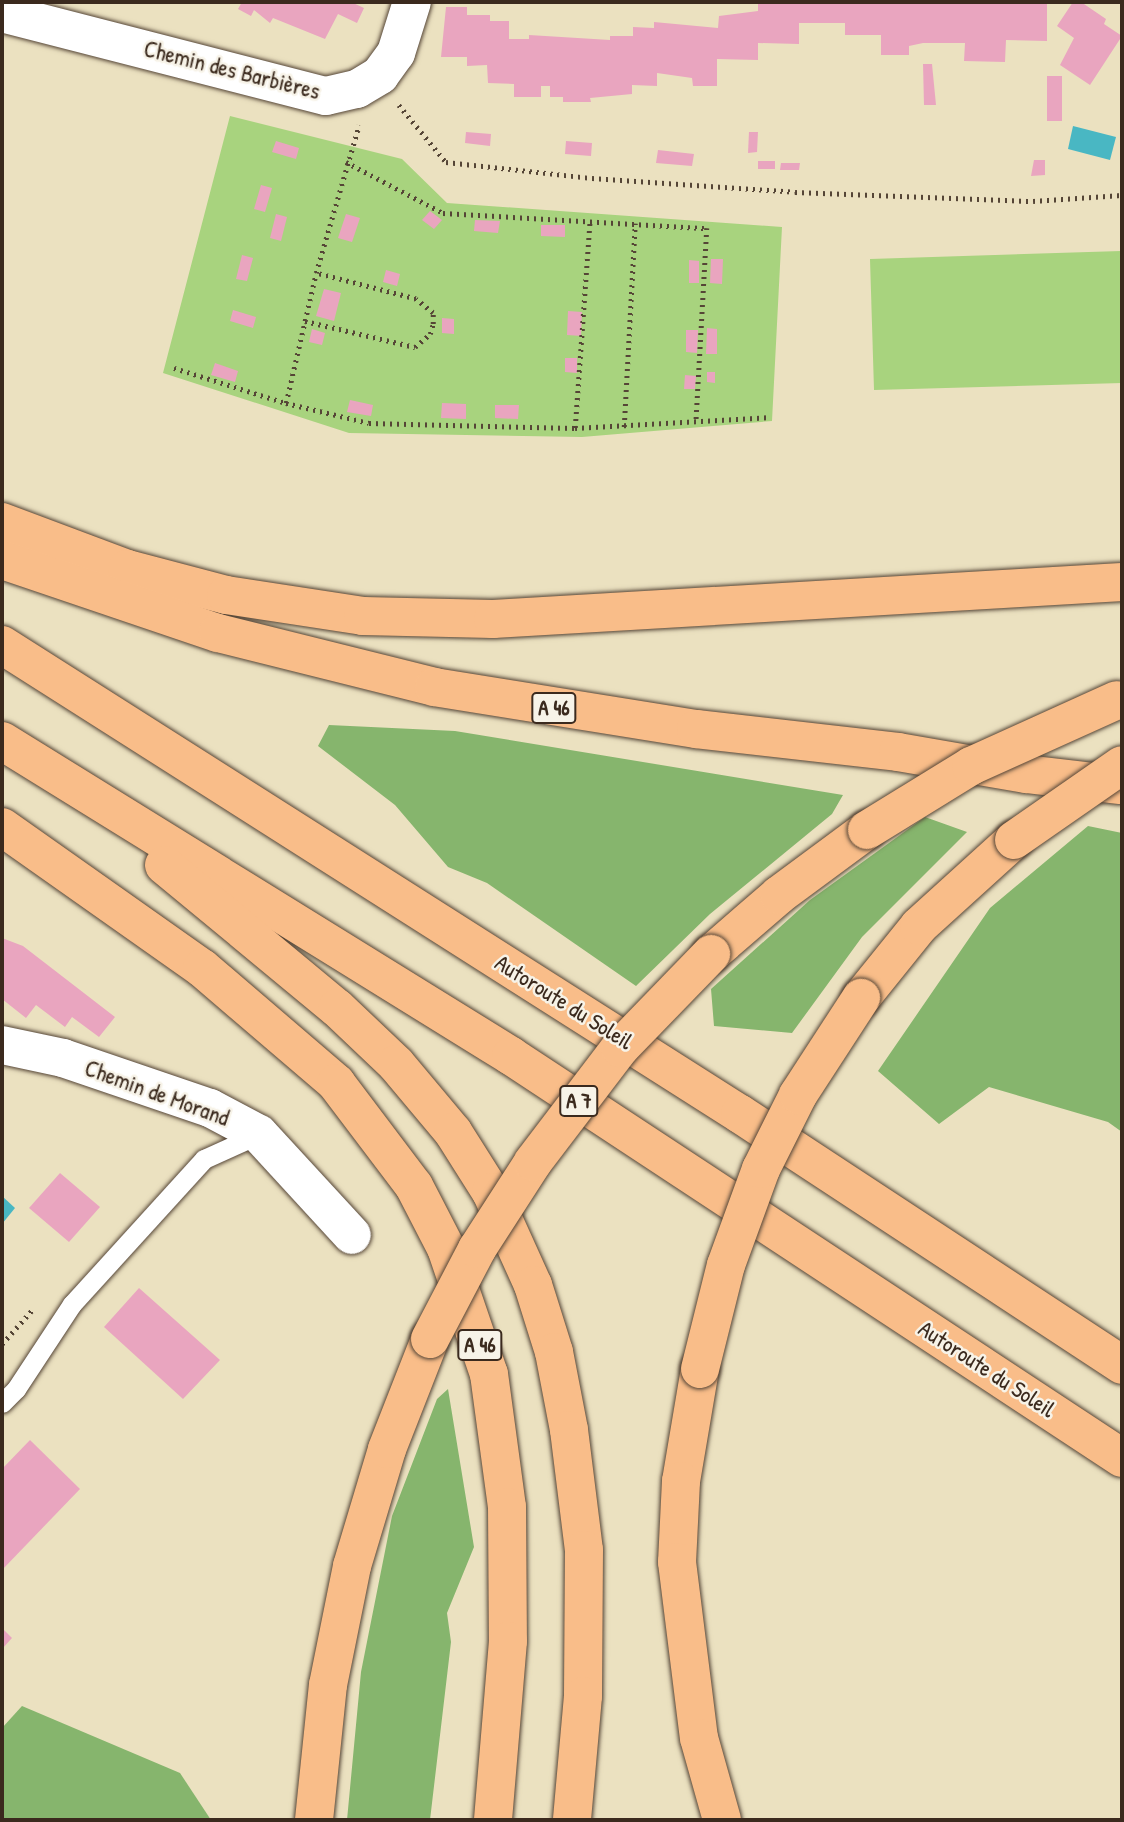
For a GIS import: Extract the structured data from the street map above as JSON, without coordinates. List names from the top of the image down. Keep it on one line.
{"streets":{"highway":["A 46","Autoroute du Soleil","A 7"],"street":["Chemin des Barbières","Chemin de Morand"]}}
